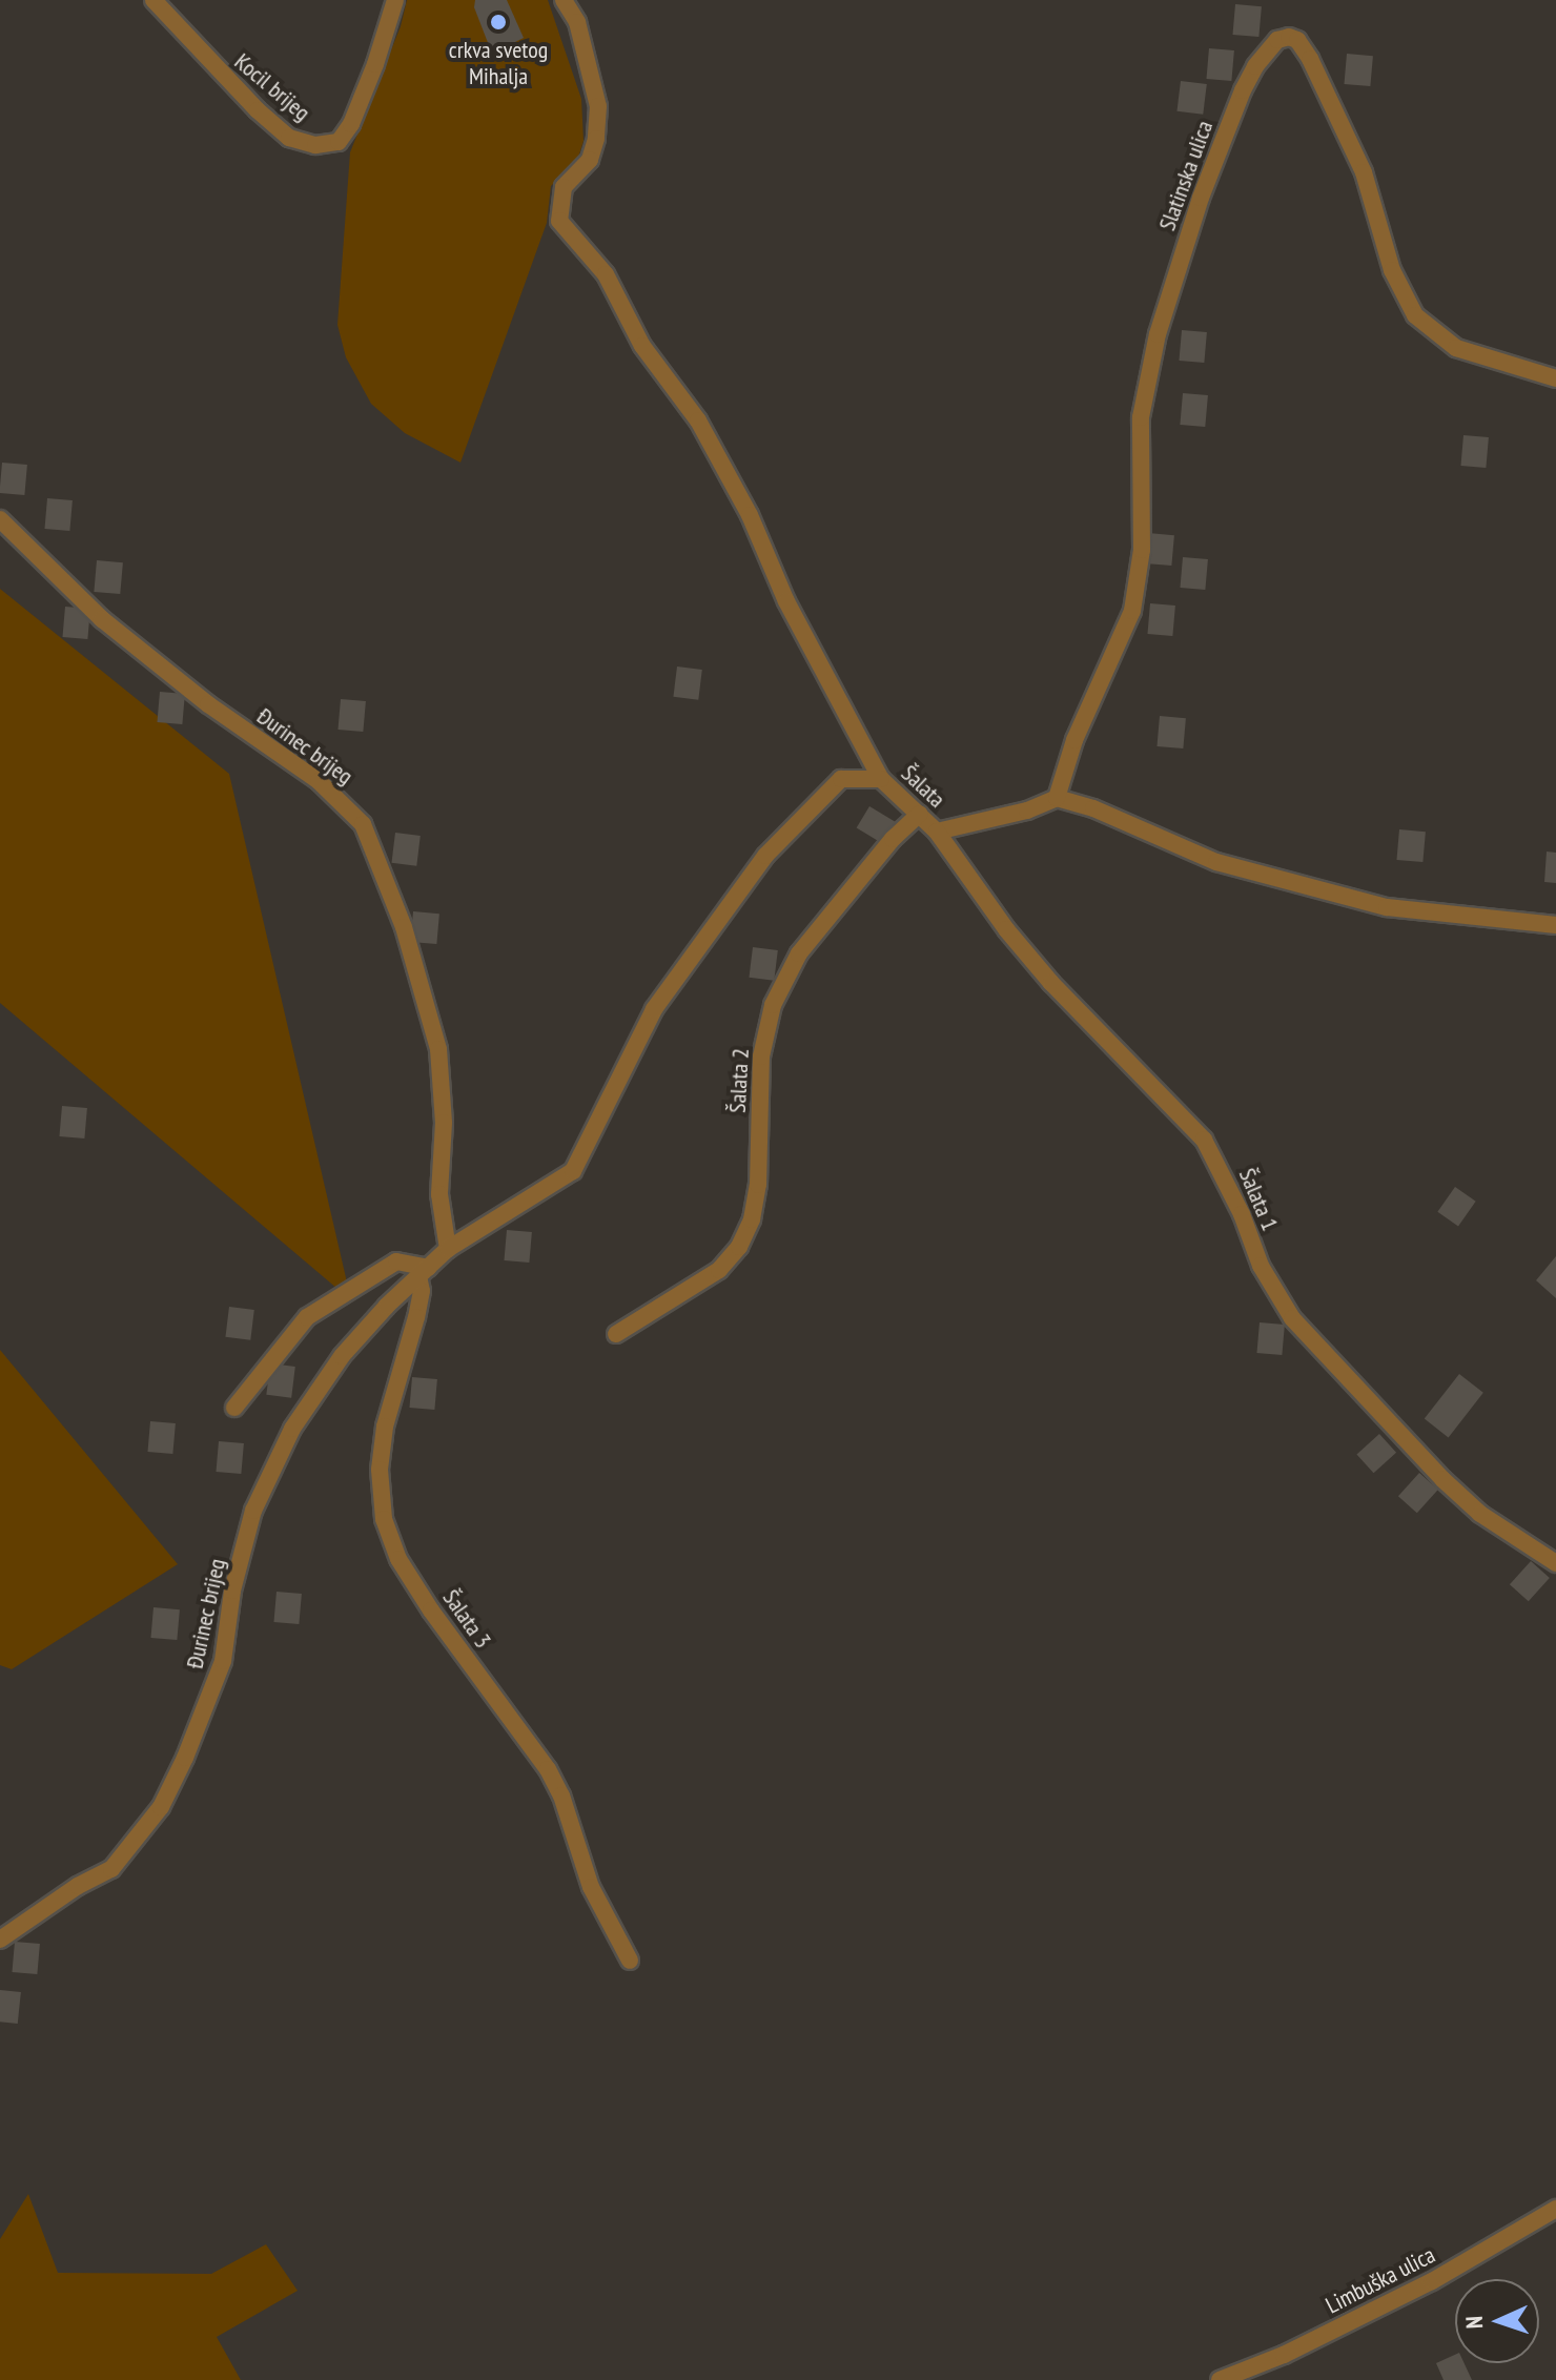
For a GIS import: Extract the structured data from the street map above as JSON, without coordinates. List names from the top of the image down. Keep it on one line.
{"streets":{"street":["Kocil brijeg","Slatinska ulica","Đurinec brijeg","Šalata","Šalata 2","Šalata 1","Šalata 3","Limbuška ulica"]},"crossings":[["Slatinska ulica","Šalata"],["Đurinec brijeg","Šalata"],["Đurinec brijeg","Šalata 3"],["Šalata","Šalata 2"],["Šalata","Šalata 1"]],"places":["crkva svetog Mihalja"],"north":"left"}
